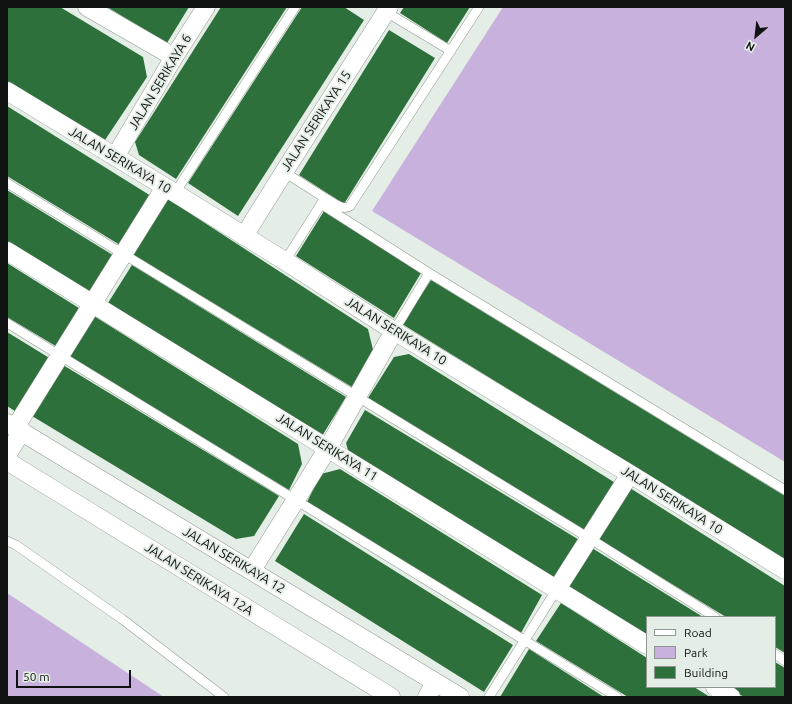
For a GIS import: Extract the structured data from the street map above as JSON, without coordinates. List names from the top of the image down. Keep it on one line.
{"streets":{"street":["JALAN SERIKAYA 6","JALAN SERIKAYA 15","JALAN SERIKAYA 10","JALAN SERIKAYA 11","JALAN SERIKAYA 12","JALAN SERIKAYA 12A"]},"crossings":[["JALAN SERIKAYA 6","JALAN SERIKAYA 10"],["JALAN SERIKAYA 15","JALAN SERIKAYA 10"]],"legend":["Road","Park","Building"],"scale_bar":"50 m","north":"bottom left"}
